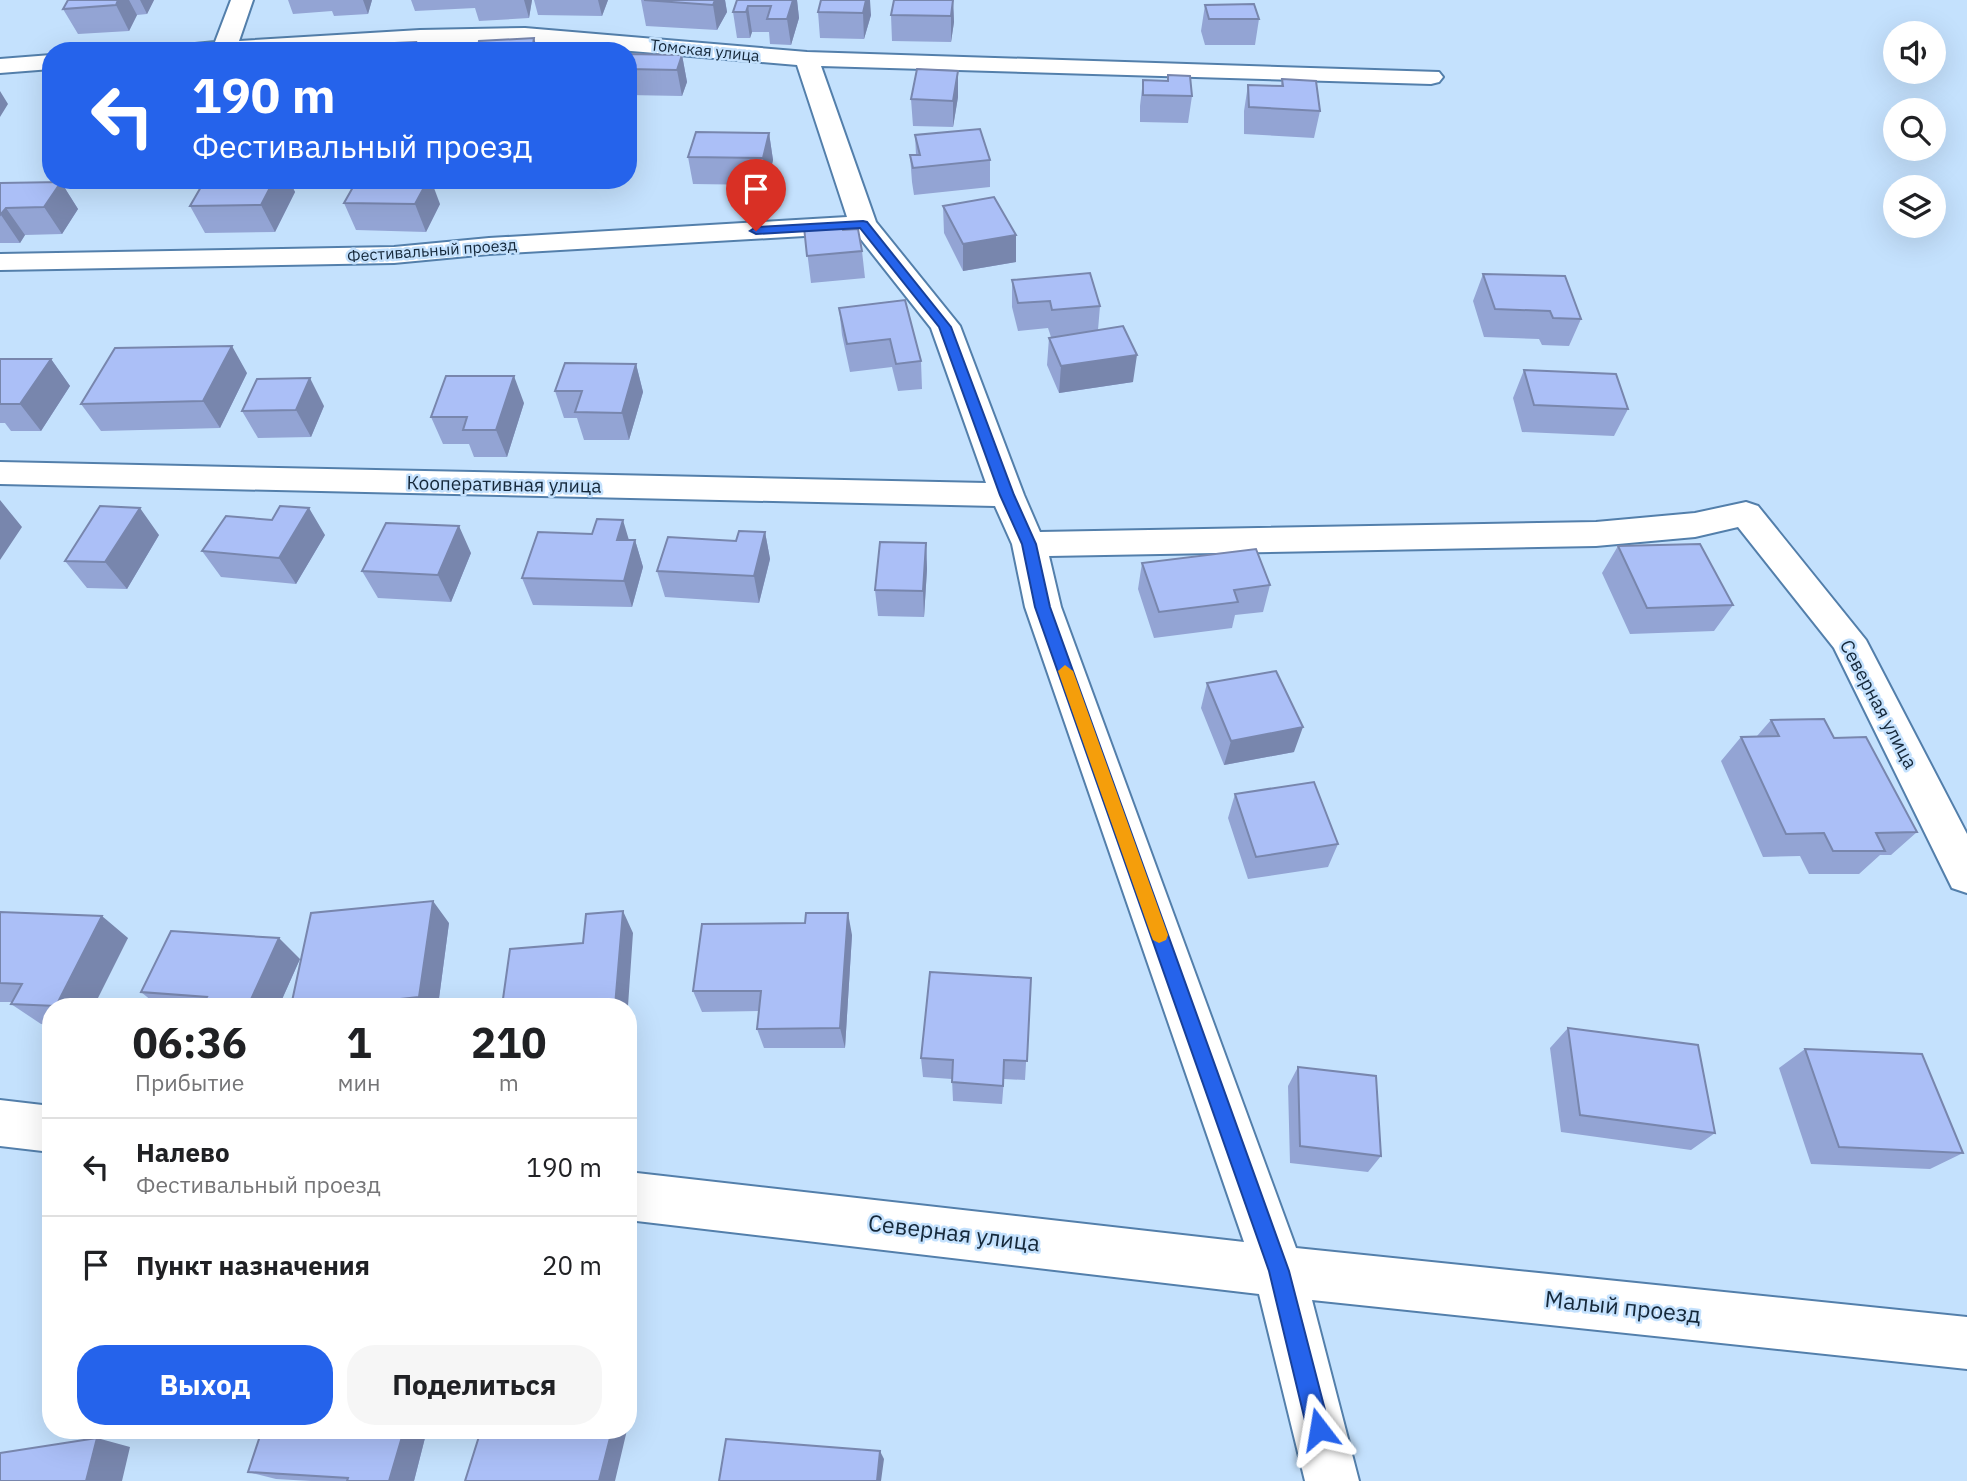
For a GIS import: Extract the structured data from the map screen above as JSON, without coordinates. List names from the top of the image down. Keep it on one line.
{"streets":{"street":["Томская улица","Фестивальный проезд","Кооперативная улица","Северная улица","Малый проезд"]},"crossings":[["Северная улица","Малый проезд"]],"page":{"turn":["190 m","Фестивальный проезд"],"eta":["06:36","Прибытие","1","мин","210","m"],"list":[{"name":"Налево","note":"Фестивальный проезд","value":"190 m"},{"name":"Пункт назначения","value":"20 m"}],"buttons":["Выход","Поделиться"]}}
